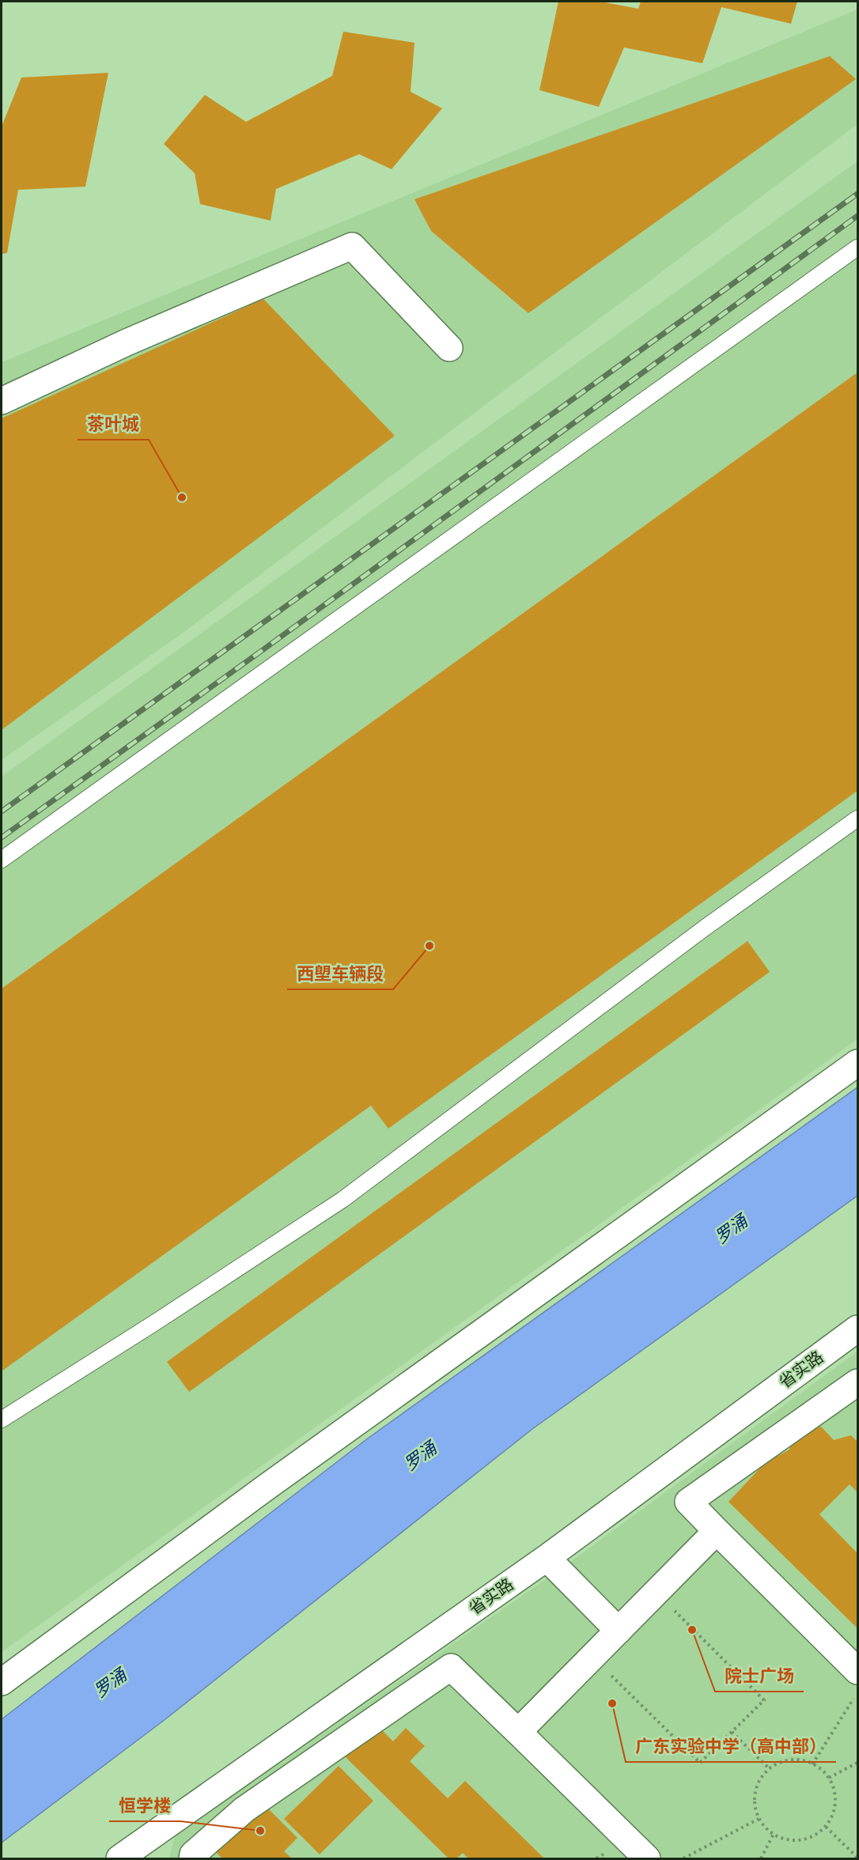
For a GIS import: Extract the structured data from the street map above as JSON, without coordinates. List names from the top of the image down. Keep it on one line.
{"streets":{"street":["省实路"]},"water":["罗涌"],"places":["茶叶城","西塱车辆段","院士广场","广东实验中学（高中部）","恒学楼"]}
